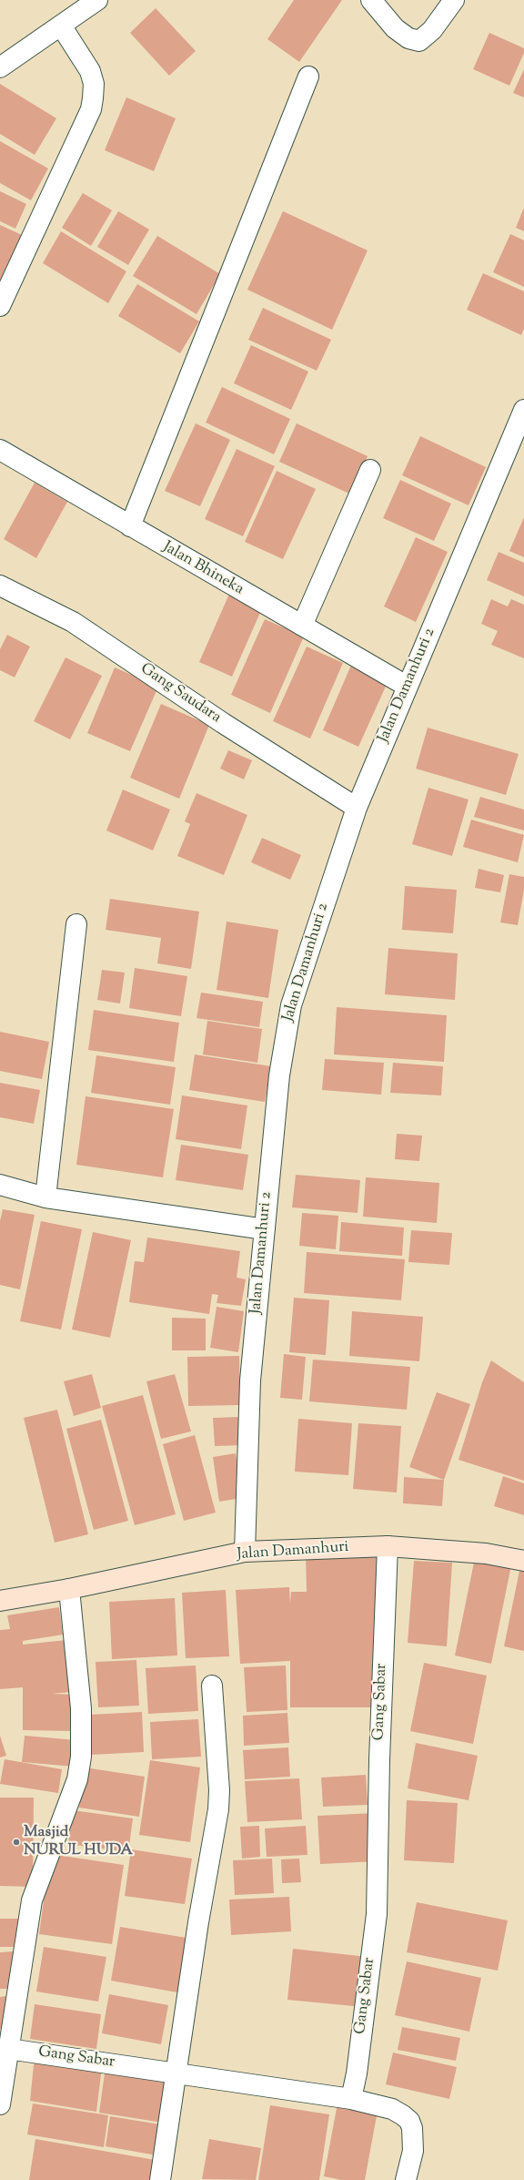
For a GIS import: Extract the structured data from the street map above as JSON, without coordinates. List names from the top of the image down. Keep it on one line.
{"streets":{"street":["Jalan Bhineka","Jalan Damanhuri 2","Gang Saudara","Jalan Damanhuri","Gang Sabar"]},"crossings":[["Jalan Bhineka","Jalan Damanhuri 2"],["Jalan Damanhuri 2","Gang Saudara"],["Jalan Damanhuri 2","Jalan Damanhuri"],["Jalan Damanhuri","Gang Sabar"]],"places":["Masjid NURUL HUDA"]}
